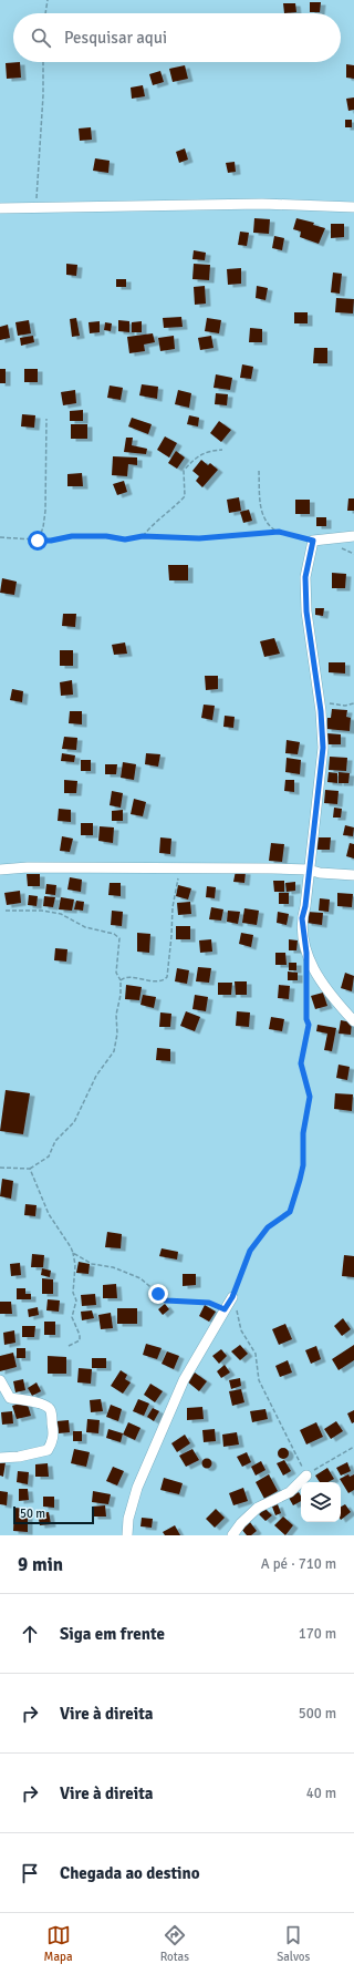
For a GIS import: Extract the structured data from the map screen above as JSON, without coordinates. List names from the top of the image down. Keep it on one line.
{"scale_bar":"50 m","page":{"search":"Pesquisar aqui","scale":"50 m","heading":["9 min","A pé · 710 m"],"list":[["Siga em frente","170 m"],["Vire à direita","500 m"],["Vire à direita","40 m"],"Chegada ao destino"],"nav":["Mapa","Rotas","Salvos"]}}
